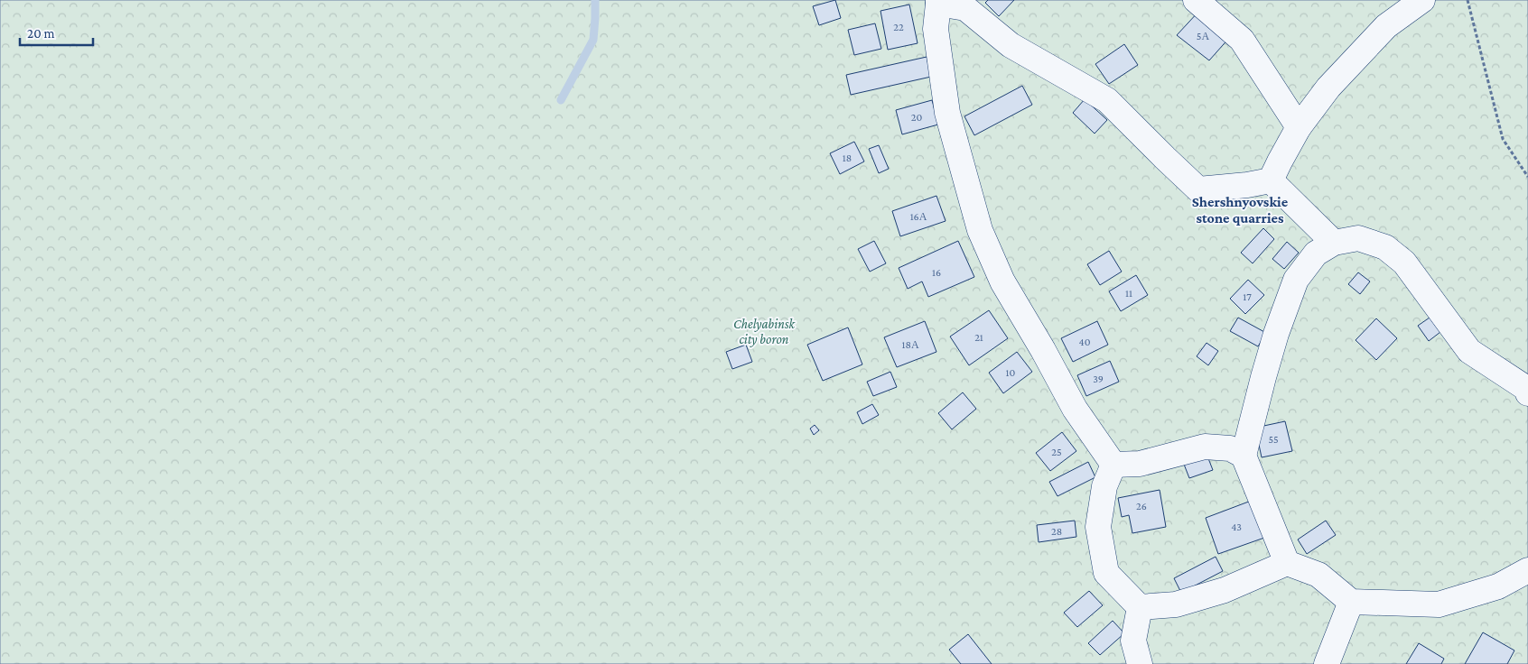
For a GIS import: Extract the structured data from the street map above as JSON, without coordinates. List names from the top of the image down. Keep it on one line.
{"districts":["Shershnyovskie stone quarries"],"parks":["Chelyabinsk city boron"],"house_numbers":["22","5А","20","18","16А","16","11","17","21","40","18А","10","39","55","25","26","43","28"],"scale_bar":"20 m"}
